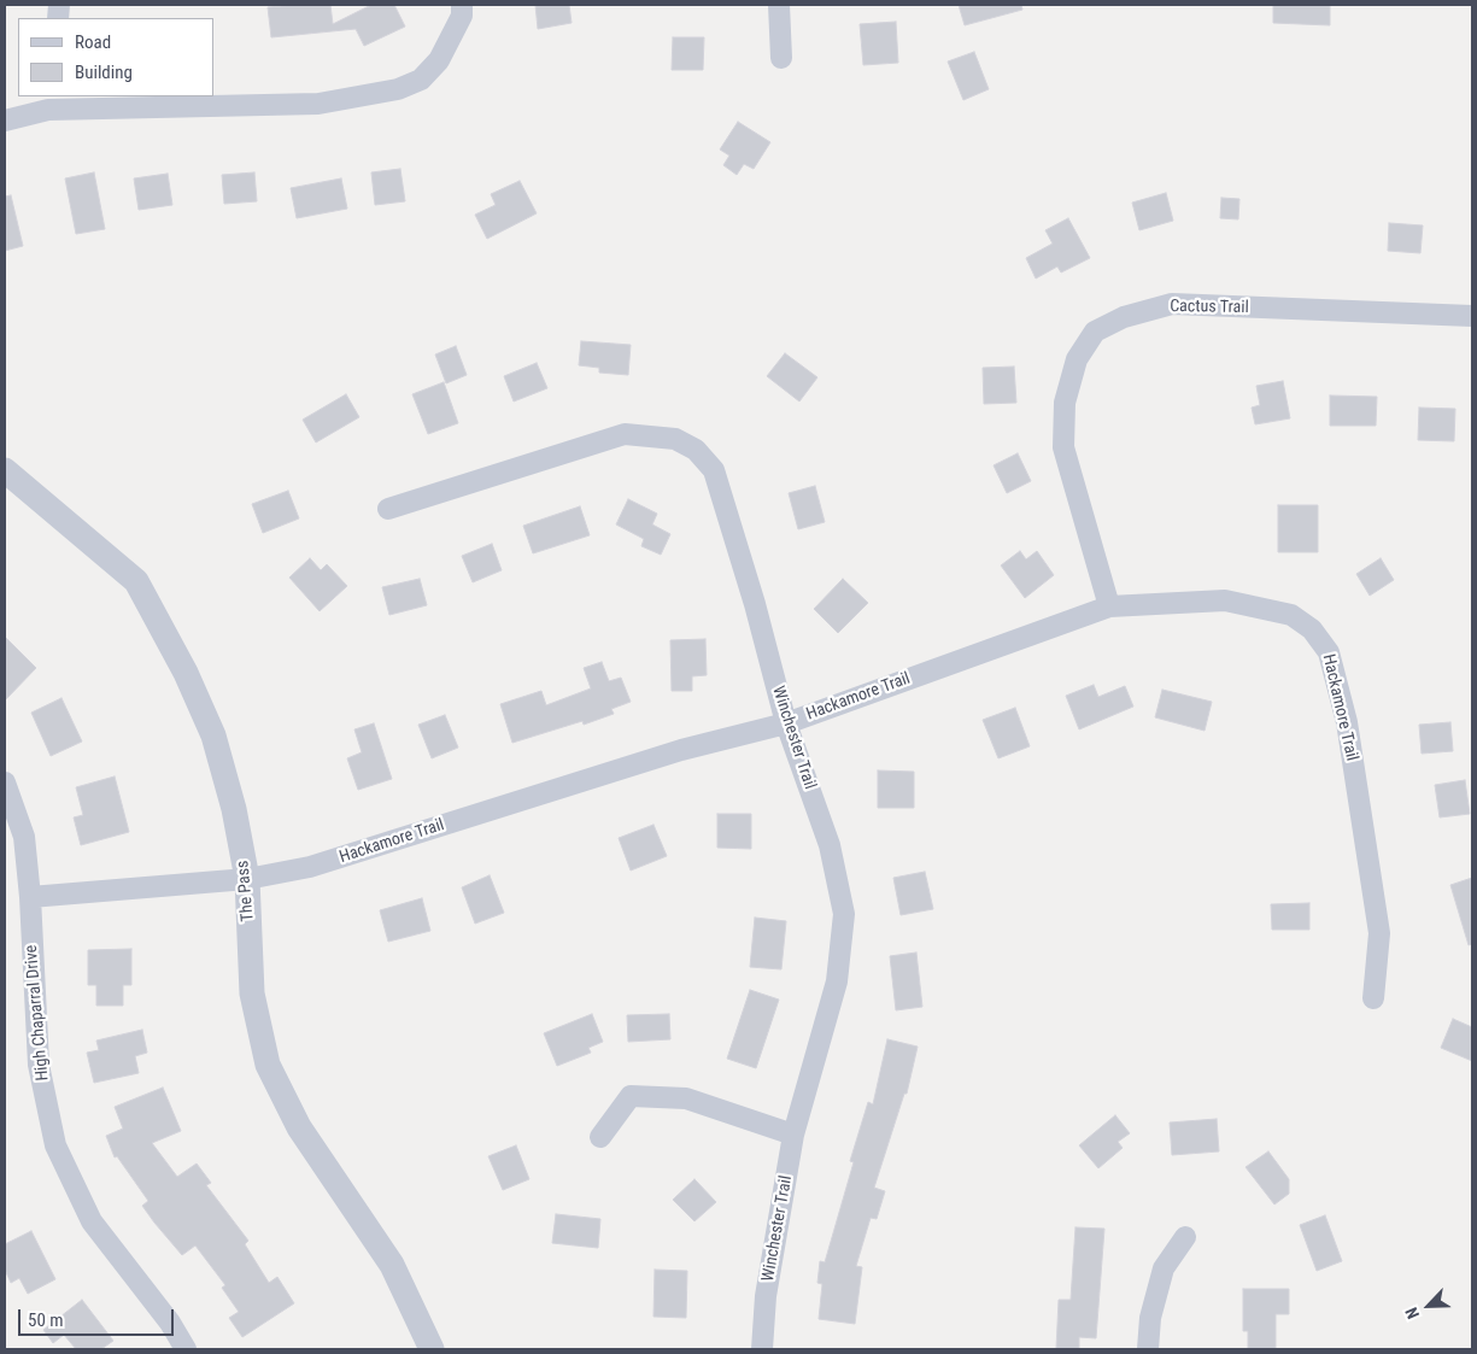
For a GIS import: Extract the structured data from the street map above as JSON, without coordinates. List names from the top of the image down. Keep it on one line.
{"streets":{"street":["Cactus Trail","Hackamore Trail","Winchester Trail","The Pass","High Chaparral Drive"]},"crossings":[["Cactus Trail","Hackamore Trail"],["Hackamore Trail","Winchester Trail"],["Hackamore Trail","The Pass"],["Hackamore Trail","High Chaparral Drive"]],"legend":["Road","Building"],"scale_bar":"50 m","north":"bottom left"}
